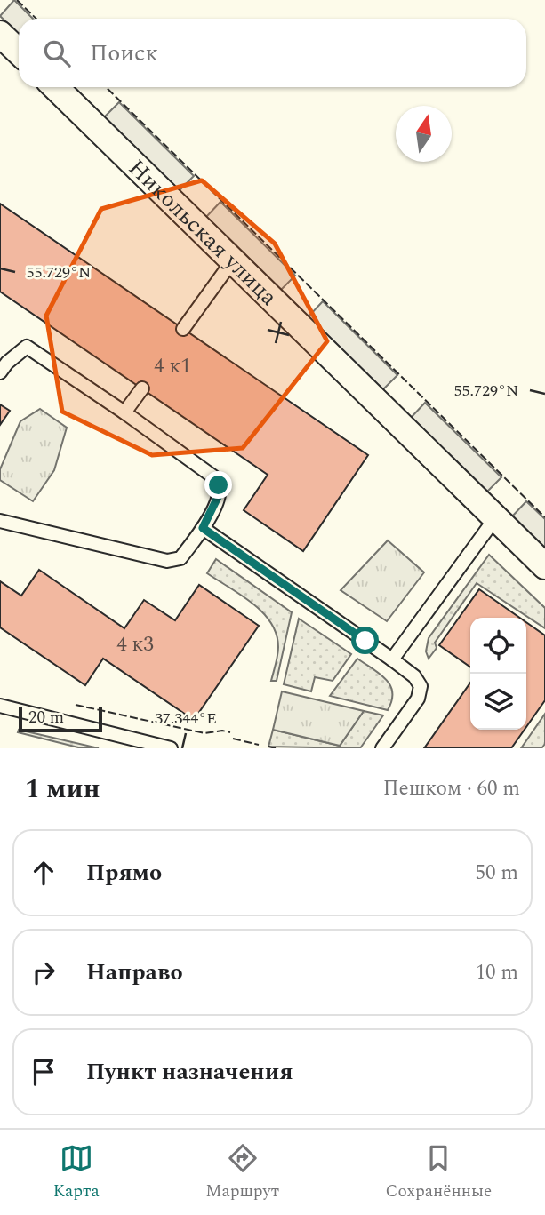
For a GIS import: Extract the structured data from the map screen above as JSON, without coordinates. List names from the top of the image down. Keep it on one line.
{"streets":{"street":["Никольская улица"]},"house_numbers":["4 к1","4 к3"],"scale_bar":"20 m","north":"top","page":{"search":"Поиск","scale":"20 m","heading":["1 мин","Пешком · 60 m"],"list":[["Прямо","50 m"],["Направо","10 m"],"Пункт назначения"],"nav":["Карта","Маршрут","Сохранённые"]},"coordinates":["55.729°N","37.344°E"]}
